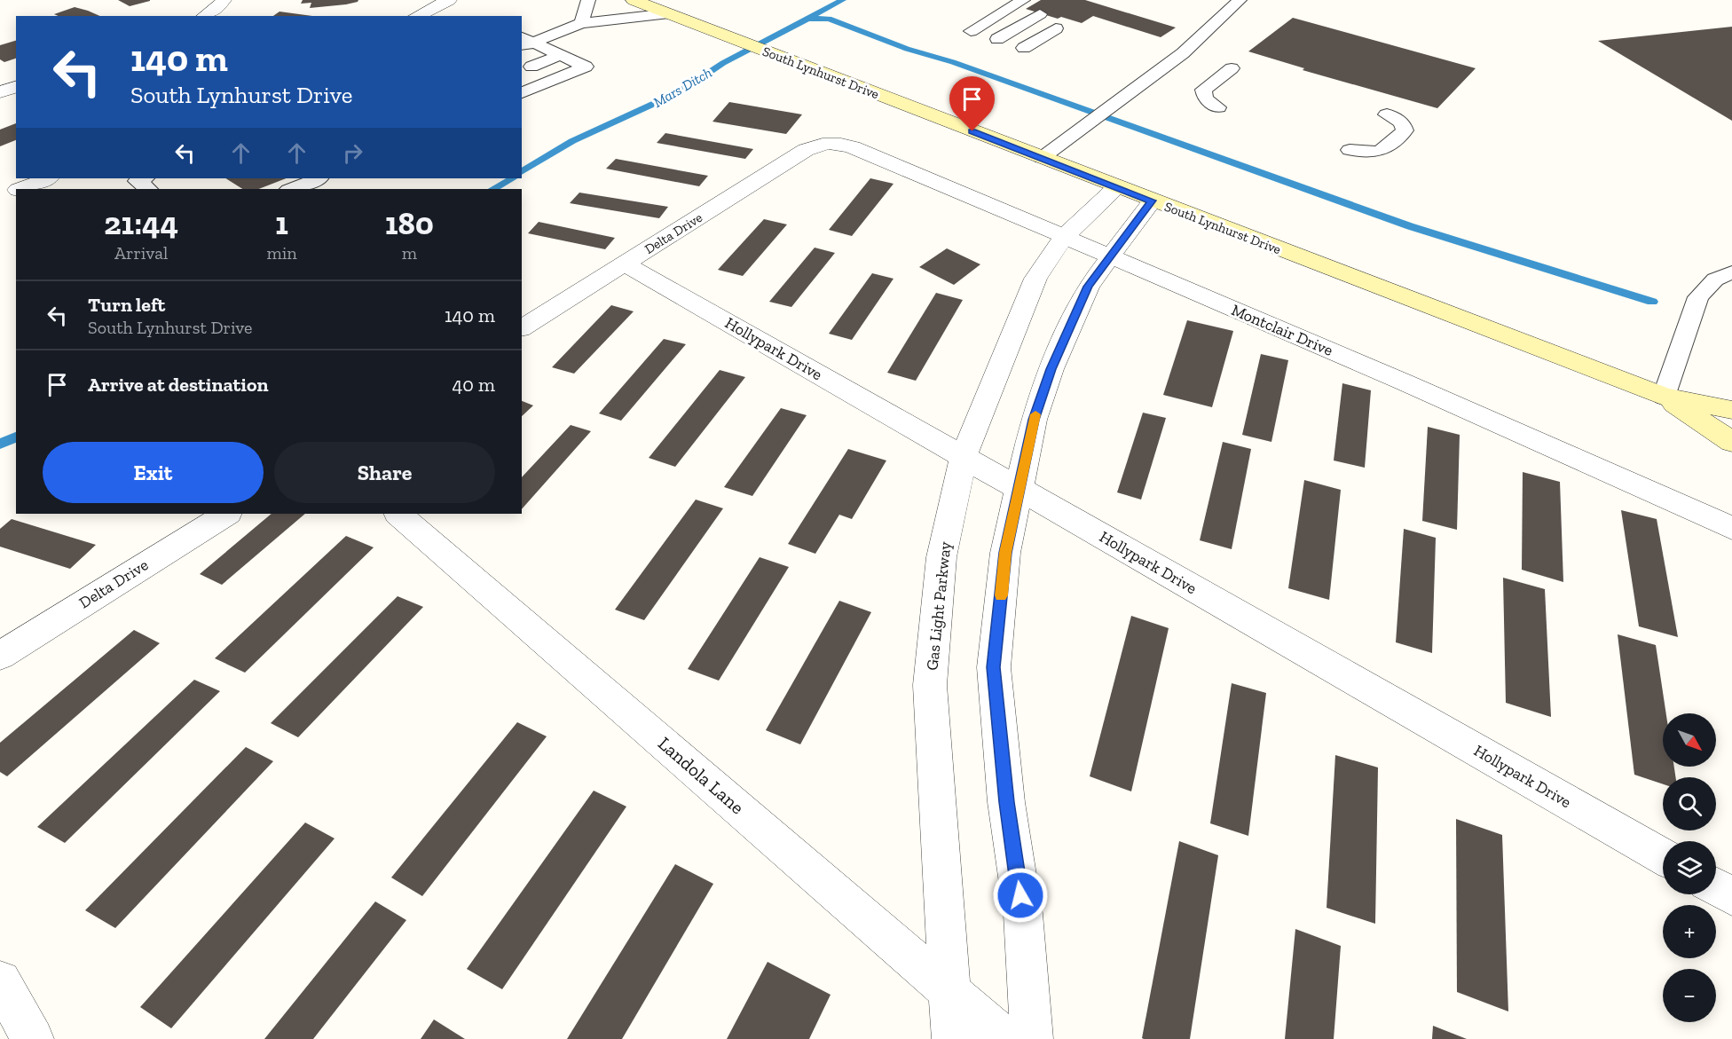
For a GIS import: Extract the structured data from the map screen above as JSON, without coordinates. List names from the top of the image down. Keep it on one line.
{"streets":{"main road":["South Lynhurst Drive"],"street":["Delta Drive","Montclair Drive","Hollypark Drive","Gas Light Parkway","Landola Lane"]},"crossings":[["South Lynhurst Drive","Gas Light Parkway"],["Delta Drive","Montclair Drive"],["Delta Drive","Hollypark Drive"],["Montclair Drive","Gas Light Parkway"],["Hollypark Drive","Gas Light Parkway"],["Gas Light Parkway","Landola Lane"]],"water":["Mars Ditch"],"north":"bottom right","page":{"turn":["140 m","South Lynhurst Drive"],"eta":["21:44","Arrival","1","min","180","m"],"list":[{"name":"Turn left","note":"South Lynhurst Drive","value":"140 m"},{"name":"Arrive at destination","value":"40 m"}],"buttons":["Exit","Share"],"map_buttons":["+","−"]}}
